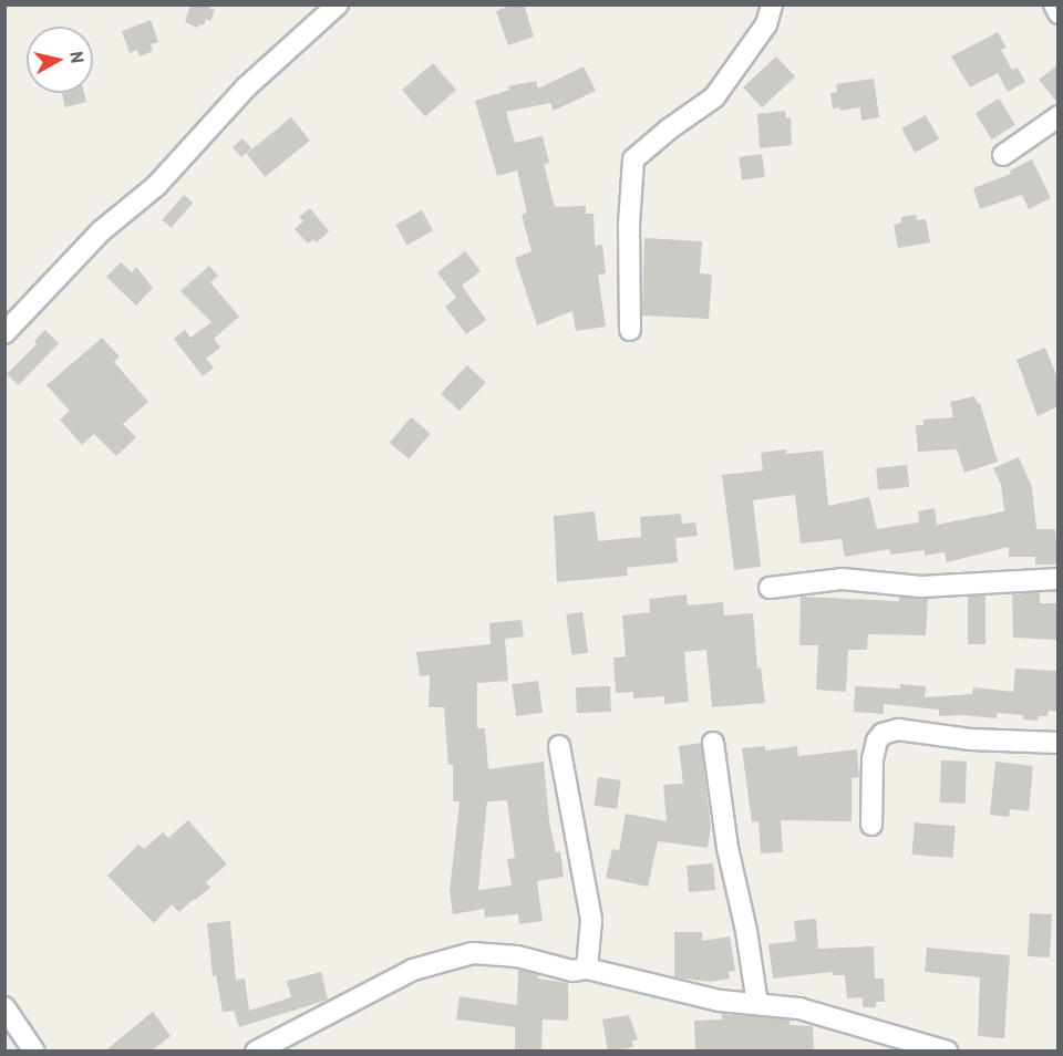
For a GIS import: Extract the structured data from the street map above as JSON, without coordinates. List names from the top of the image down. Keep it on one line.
{"north":"right"}
